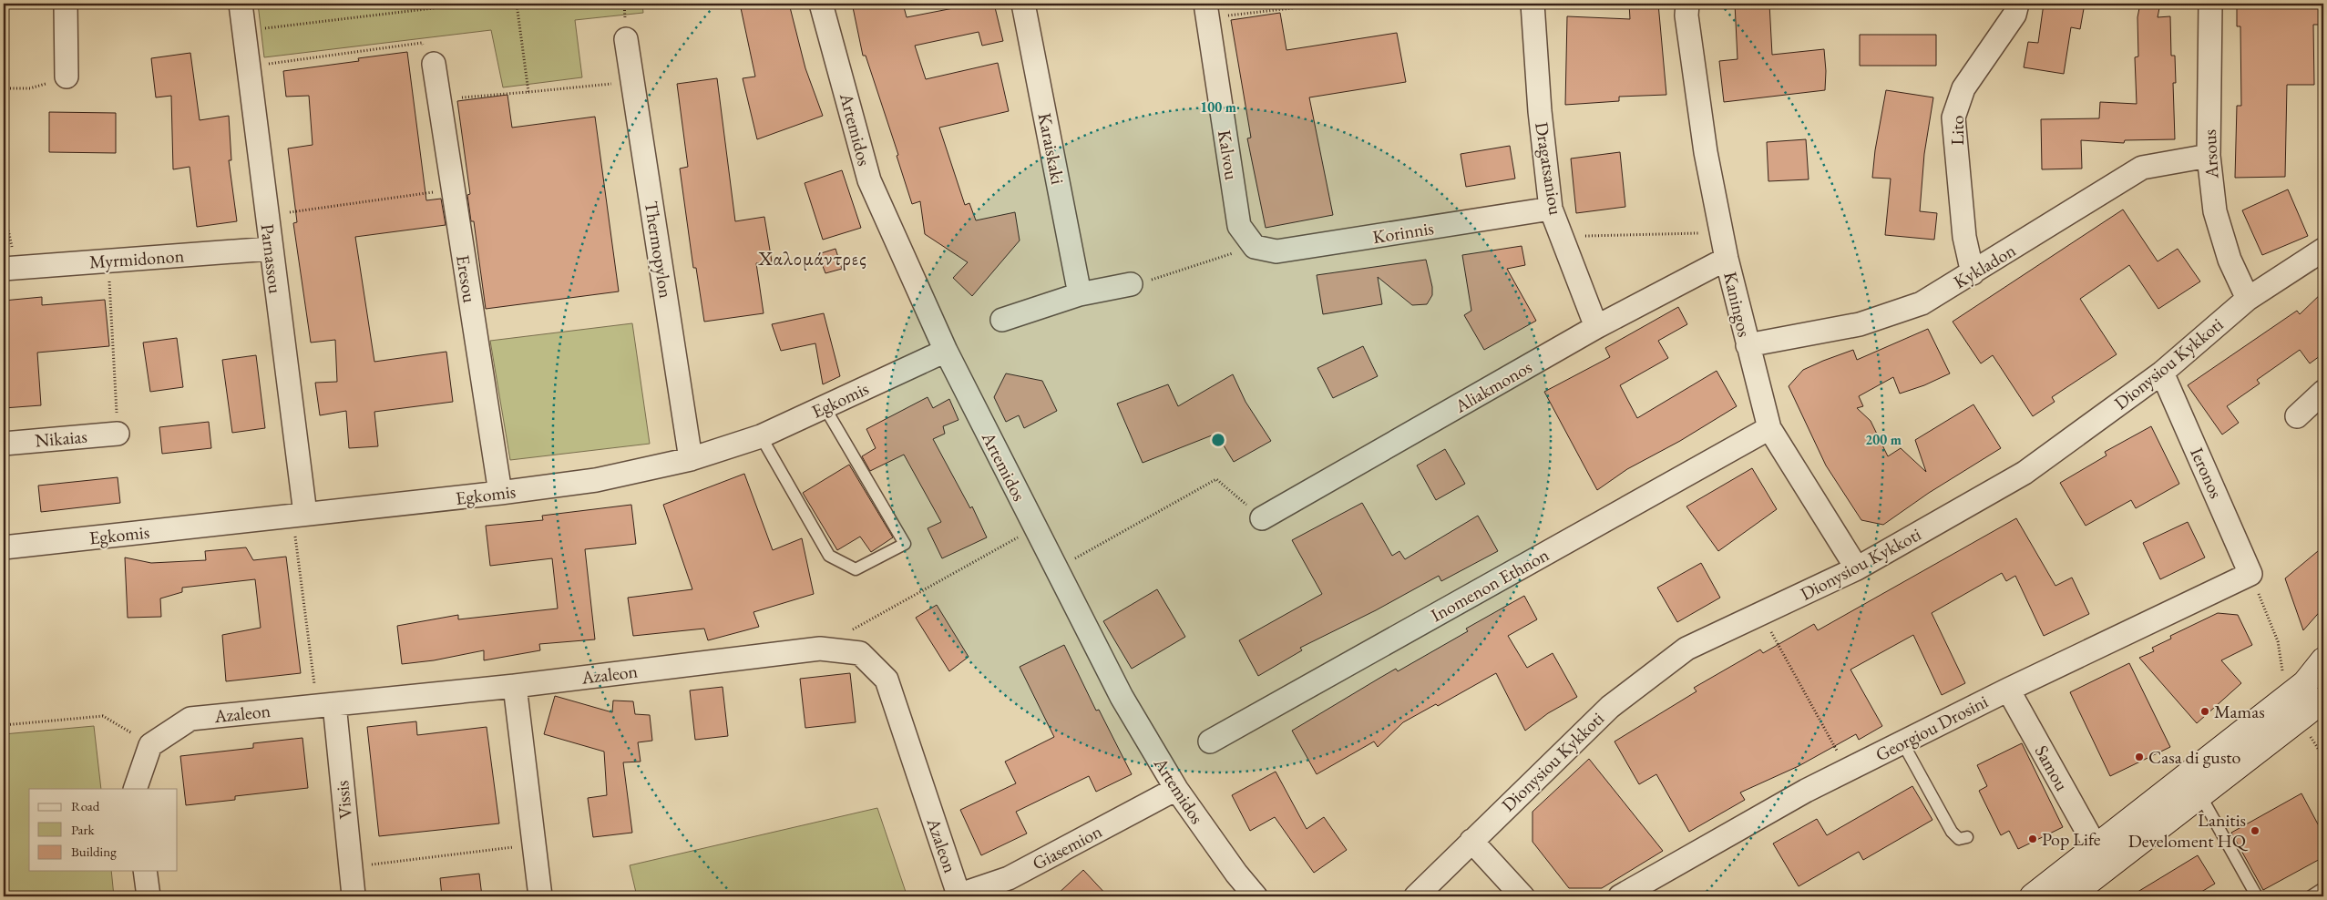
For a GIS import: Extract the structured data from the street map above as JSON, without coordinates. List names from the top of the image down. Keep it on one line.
{"streets":{"street":["Artemidos","Lito","Karaiskaki","Arsous","Kalvou","Dragatsaniou","Korinnis","Thermopylon","Myrmidonon","Parnassou","Kykladon","Eresou","Kaningos","Dionysiou Kykkoti","Aliakmonos","Egkomis","Nikaias","Ieronos","Inomenon Ethnon","Azaleon","Georgiou Drosini","Samou","Vissis","Giasemion"]},"crossings":[["Artemidos","Egkomis"],["Artemidos","Giasemion"],["Lito","Kykladon"],["Arsous","Kykladon"],["Arsous","Dionysiou Kykkoti"],["Kalvou","Korinnis"],["Dragatsaniou","Korinnis"],["Dragatsaniou","Aliakmonos"],["Thermopylon","Egkomis"],["Myrmidonon","Parnassou"],["Parnassou","Egkomis"],["Kykladon","Kaningos"],["Eresou","Egkomis"],["Kaningos","Dionysiou Kykkoti"],["Kaningos","Aliakmonos"],["Kaningos","Inomenon Ethnon"],["Dionysiou Kykkoti","Ieronos"],["Ieronos","Georgiou Drosini"],["Azaleon","Vissis"],["Azaleon","Giasemion"],["Georgiou Drosini","Samou"]],"districts":["Χαλομάντρες"],"places":["Mamas","Casa di gusto","Lanitis Develoment HQ","Pop Life"],"legend":["Road","Park","Building"],"rings":["100 m","200 m"]}
